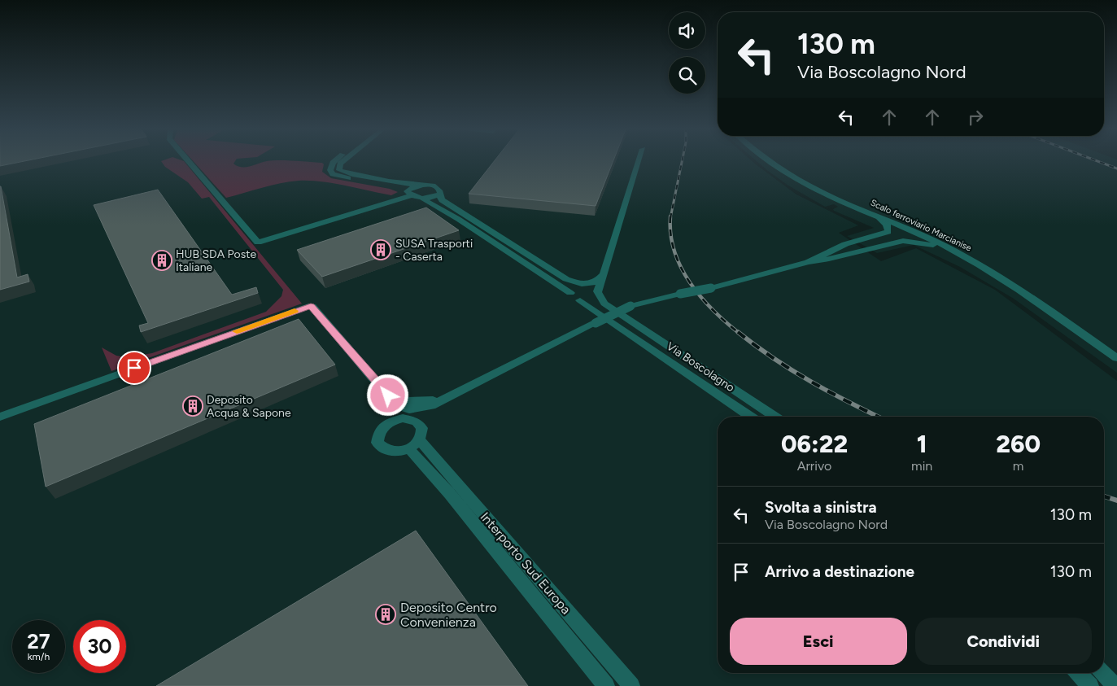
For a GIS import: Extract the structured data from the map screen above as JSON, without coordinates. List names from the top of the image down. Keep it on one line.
{"streets":{"street":["Scalo ferroviario Marcianise","Via Boscolagno","Interporto Sud Europa"]},"places":{"building":["SUSA Trasporti - Caserta","HUB SDA Poste Italiane","Deposito Acqua & Sapone","Deposito Centro Convenienza"]},"page":{"turn":["130 m","Via Boscolagno Nord"],"eta":["06:22","Arrivo","1","min","260","m"],"list":[{"name":"Svolta a sinistra","note":"Via Boscolagno Nord","value":"130 m"},{"name":"Arrivo a destinazione","value":"130 m"}],"buttons":["Esci","Condividi"],"speed":"27 km/h","limit":"30"}}
